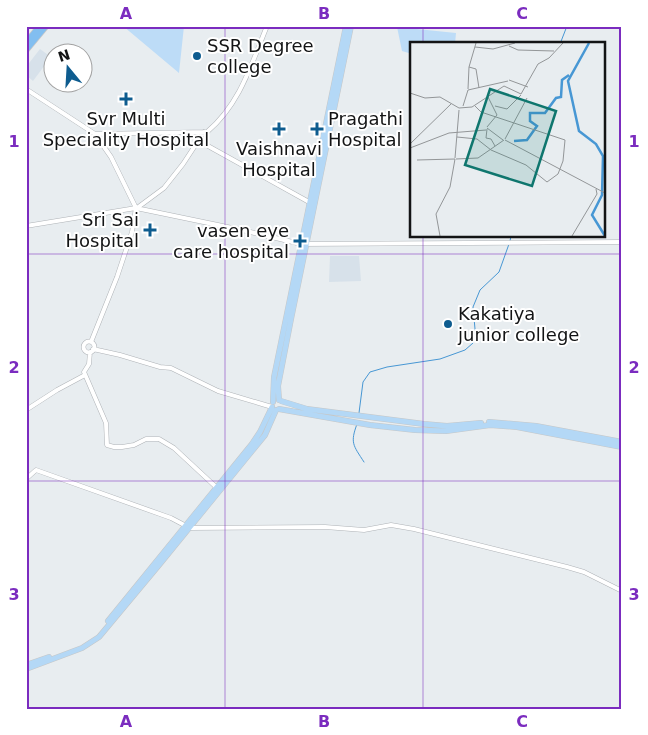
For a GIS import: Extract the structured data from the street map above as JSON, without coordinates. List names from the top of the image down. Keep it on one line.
{"places":{"other":["SSR Degree college","Kakatiya junior college"],"health":["Svr Multi Speciality Hospital","Vaishnavi Hospital","Pragathi Hospital","Sri Sai Hospital","vasen eye care hospital"]},"north":"top","grid":{"columns":["A","B","C"],"rows":["1","2","3"]}}
